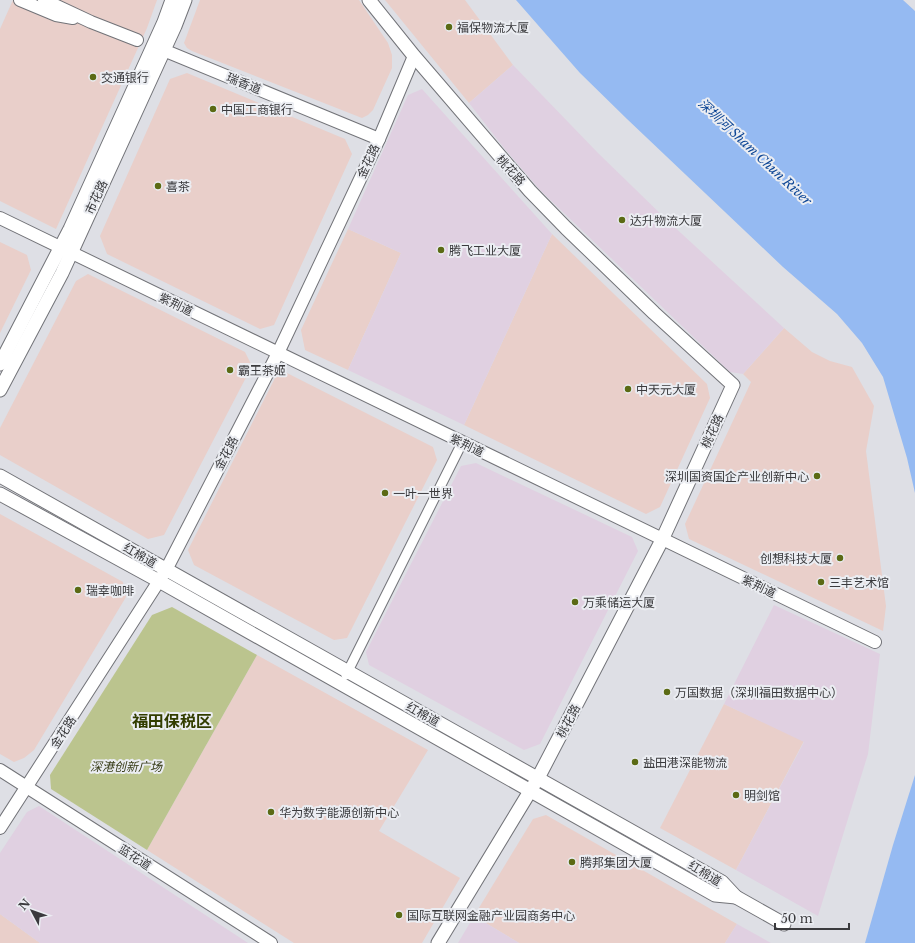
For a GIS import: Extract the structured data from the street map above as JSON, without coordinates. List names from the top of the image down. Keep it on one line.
{"streets":{"main road":["桃花路","市花路","红棉道"],"street":["瑞香道","金花路","紫荆道","蓝花道"]},"crossings":[["瑞香道","金花路"],["瑞香道","市花路"],["金花路","桃花路"],["金花路","紫荆道"],["金花路","红棉道"],["金花路","蓝花道"],["桃花路","紫荆道"],["桃花路","红棉道"],["市花路","紫荆道"]],"districts":["福田保税区"],"water":["深圳河 Sham Chun River"],"parks":["深港创新广场"],"places":["福保物流大厦","交通银行","中国工商银行","喜茶","达升物流大厦","腾飞工业大厦","霸王茶姬","中天元大厦","深圳国资国企产业创新中心","一叶一世界","创想科技大厦","三丰艺术馆","瑞幸咖啡","万乘储运大厦","万国数据（深圳福田数据中心）","盐田港深能物流","明剑馆","华为数字能源创新中心","腾邦集团大厦","国际互联网金融产业园商务中心"],"scale_bar":"50 m","north":"top left"}
